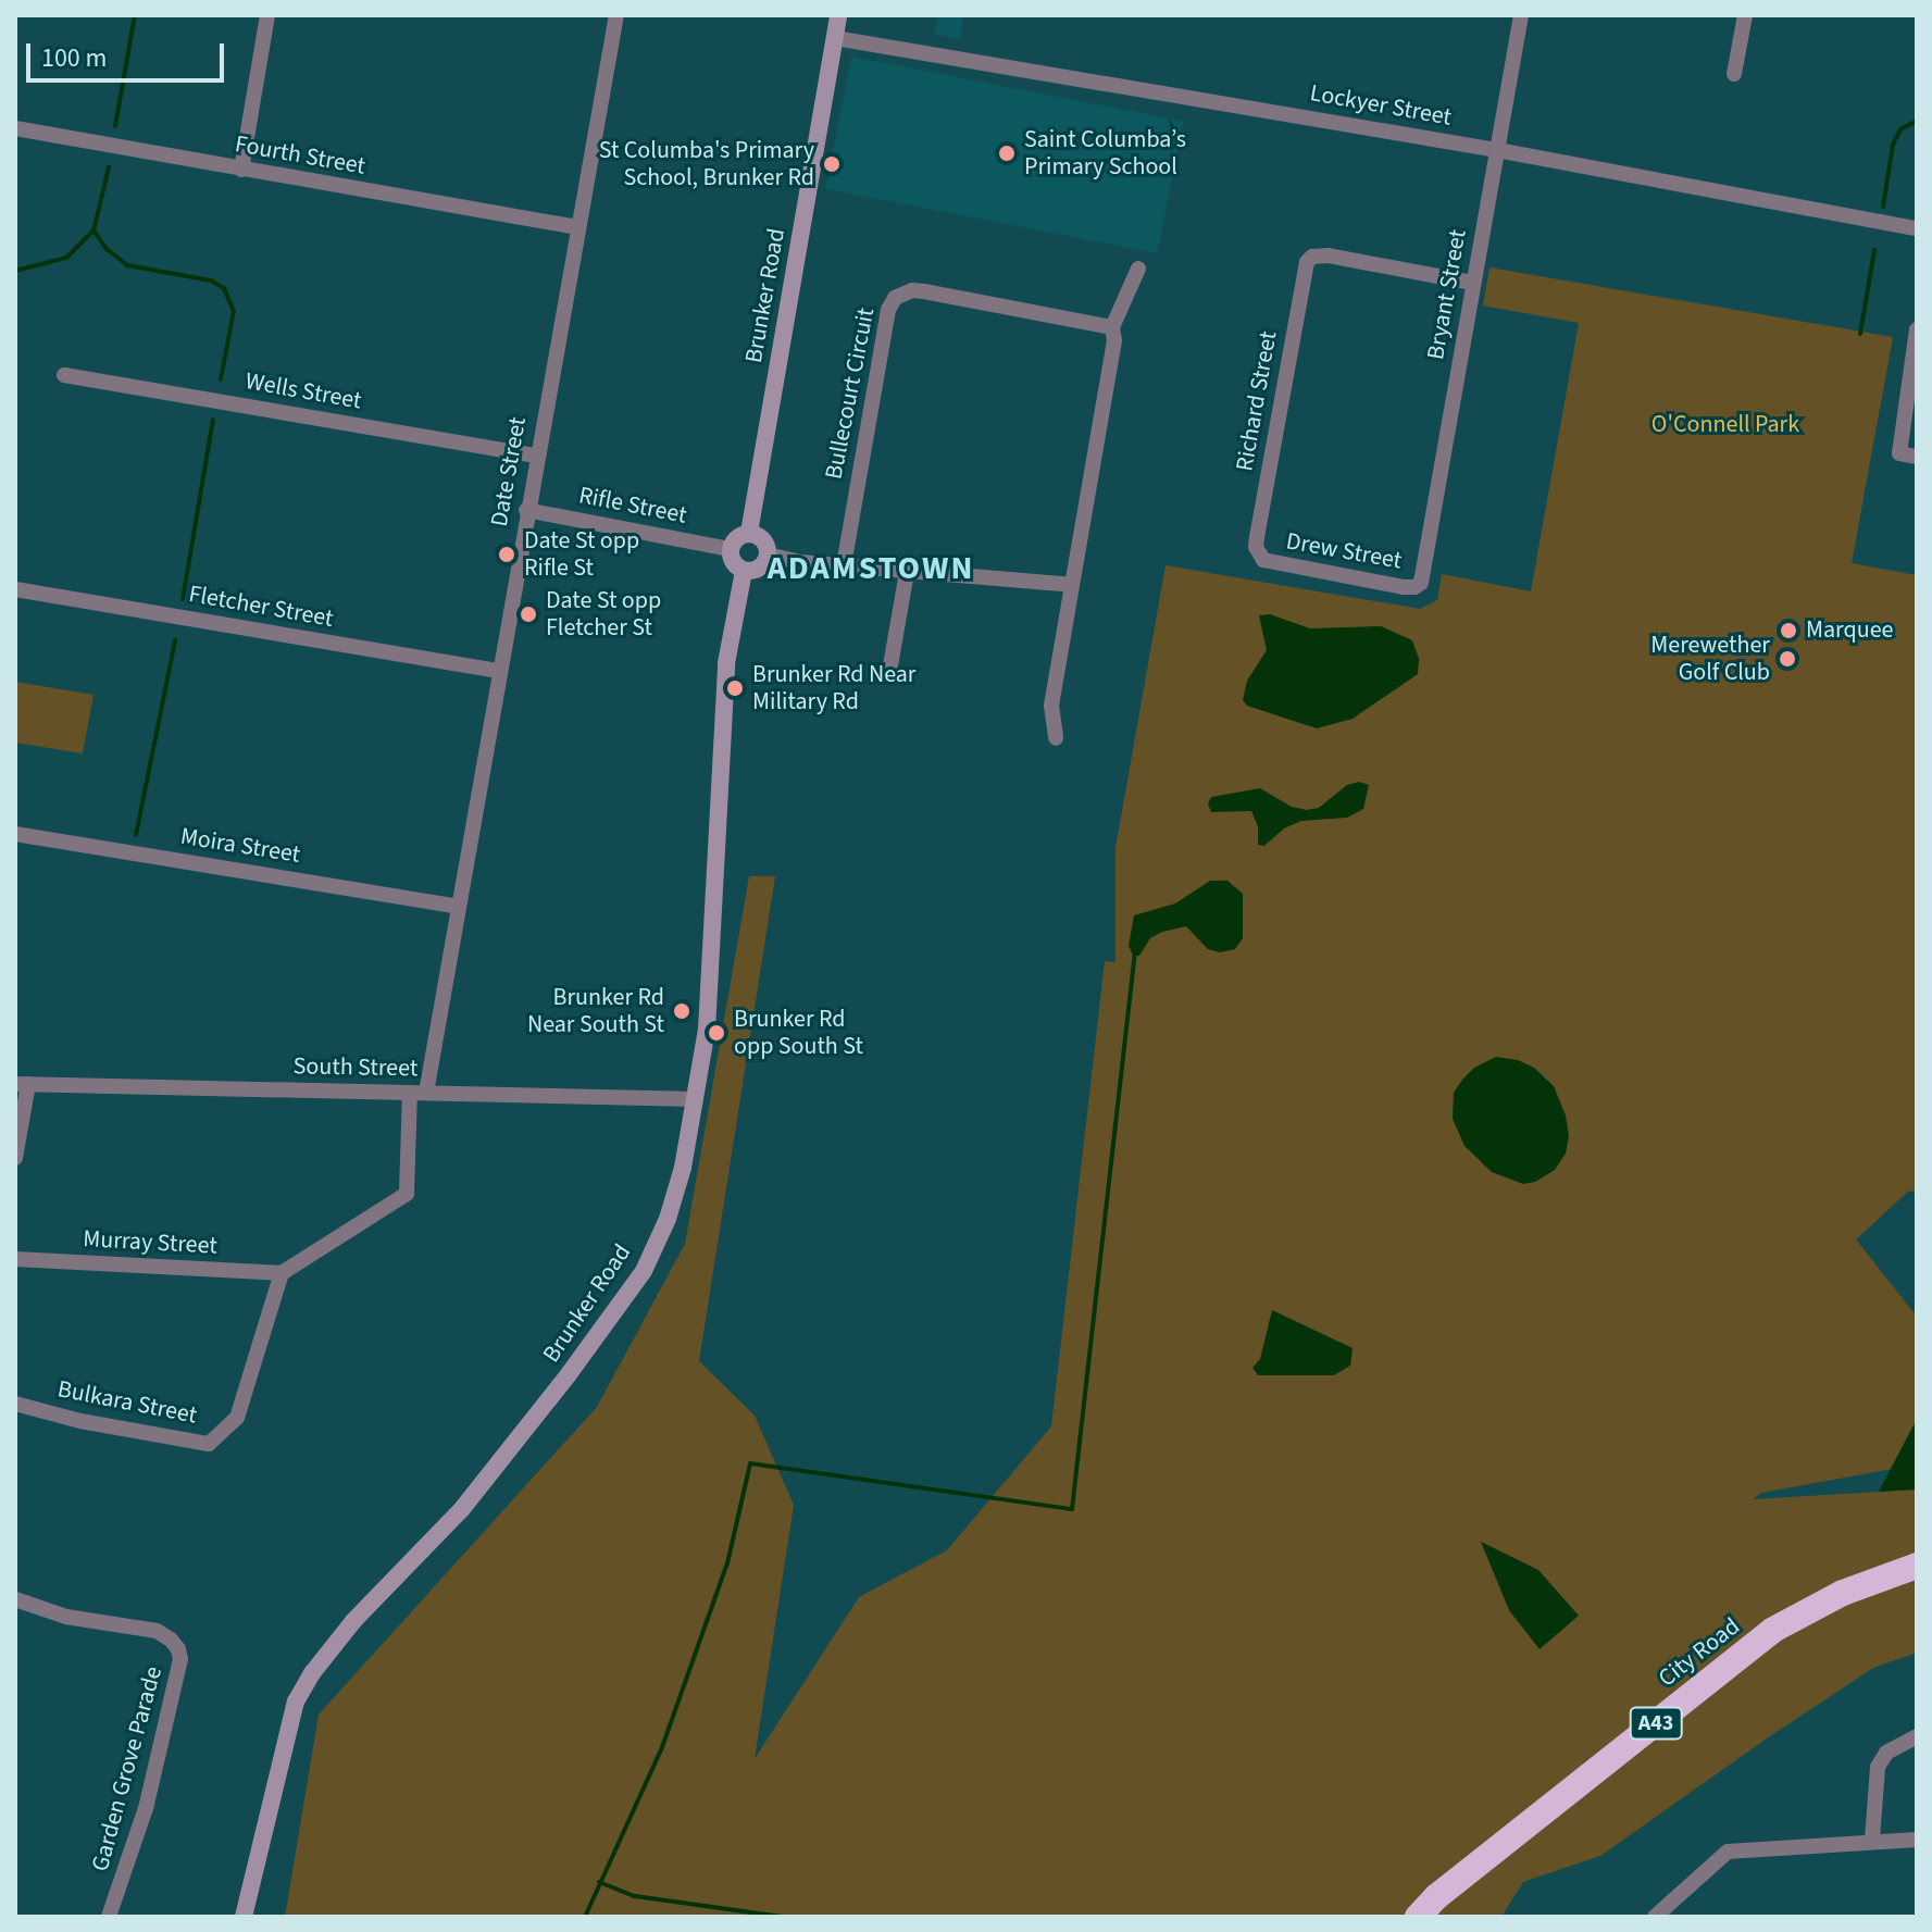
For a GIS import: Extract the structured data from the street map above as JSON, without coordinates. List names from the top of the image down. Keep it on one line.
{"streets":{"highway":["City Road","A43"],"main road":["Brunker Road"],"street":["Lockyer Street","Fourth Street","Bryant Street","Wells Street","Bullecourt Circuit","Richard Street","Date Street","Rifle Street","Drew Street","Fletcher Street","Moira Street","South Street","Murray Street","Bulkara Street","Garden Grove Parade"]},"crossings":[["Lockyer Street","Bryant Street"],["Lockyer Street","Brunker Road"],["Fourth Street","Date Street"],["Bryant Street","Richard Street"],["Bryant Street","Drew Street"],["Brunker Road","Rifle Street"],["Brunker Road","South Street"],["Wells Street","Date Street"],["Richard Street","Drew Street"],["Date Street","Rifle Street"],["Date Street","Fletcher Street"],["Date Street","Moira Street"],["Date Street","South Street"],["Murray Street","Bulkara Street"]],"districts":["ADAMSTOWN"],"parks":["O'Connell Park"],"places":["Saint Columba’s Primary School","St Columba's Primary School, Brunker Rd","Date St opp Rifle St","Date St opp Fletcher St","Marquee","Merewether Golf Club","Brunker Rd Near Military Rd","Brunker Rd Near South St","Brunker Rd opp South St"],"scale_bar":"100 m"}
